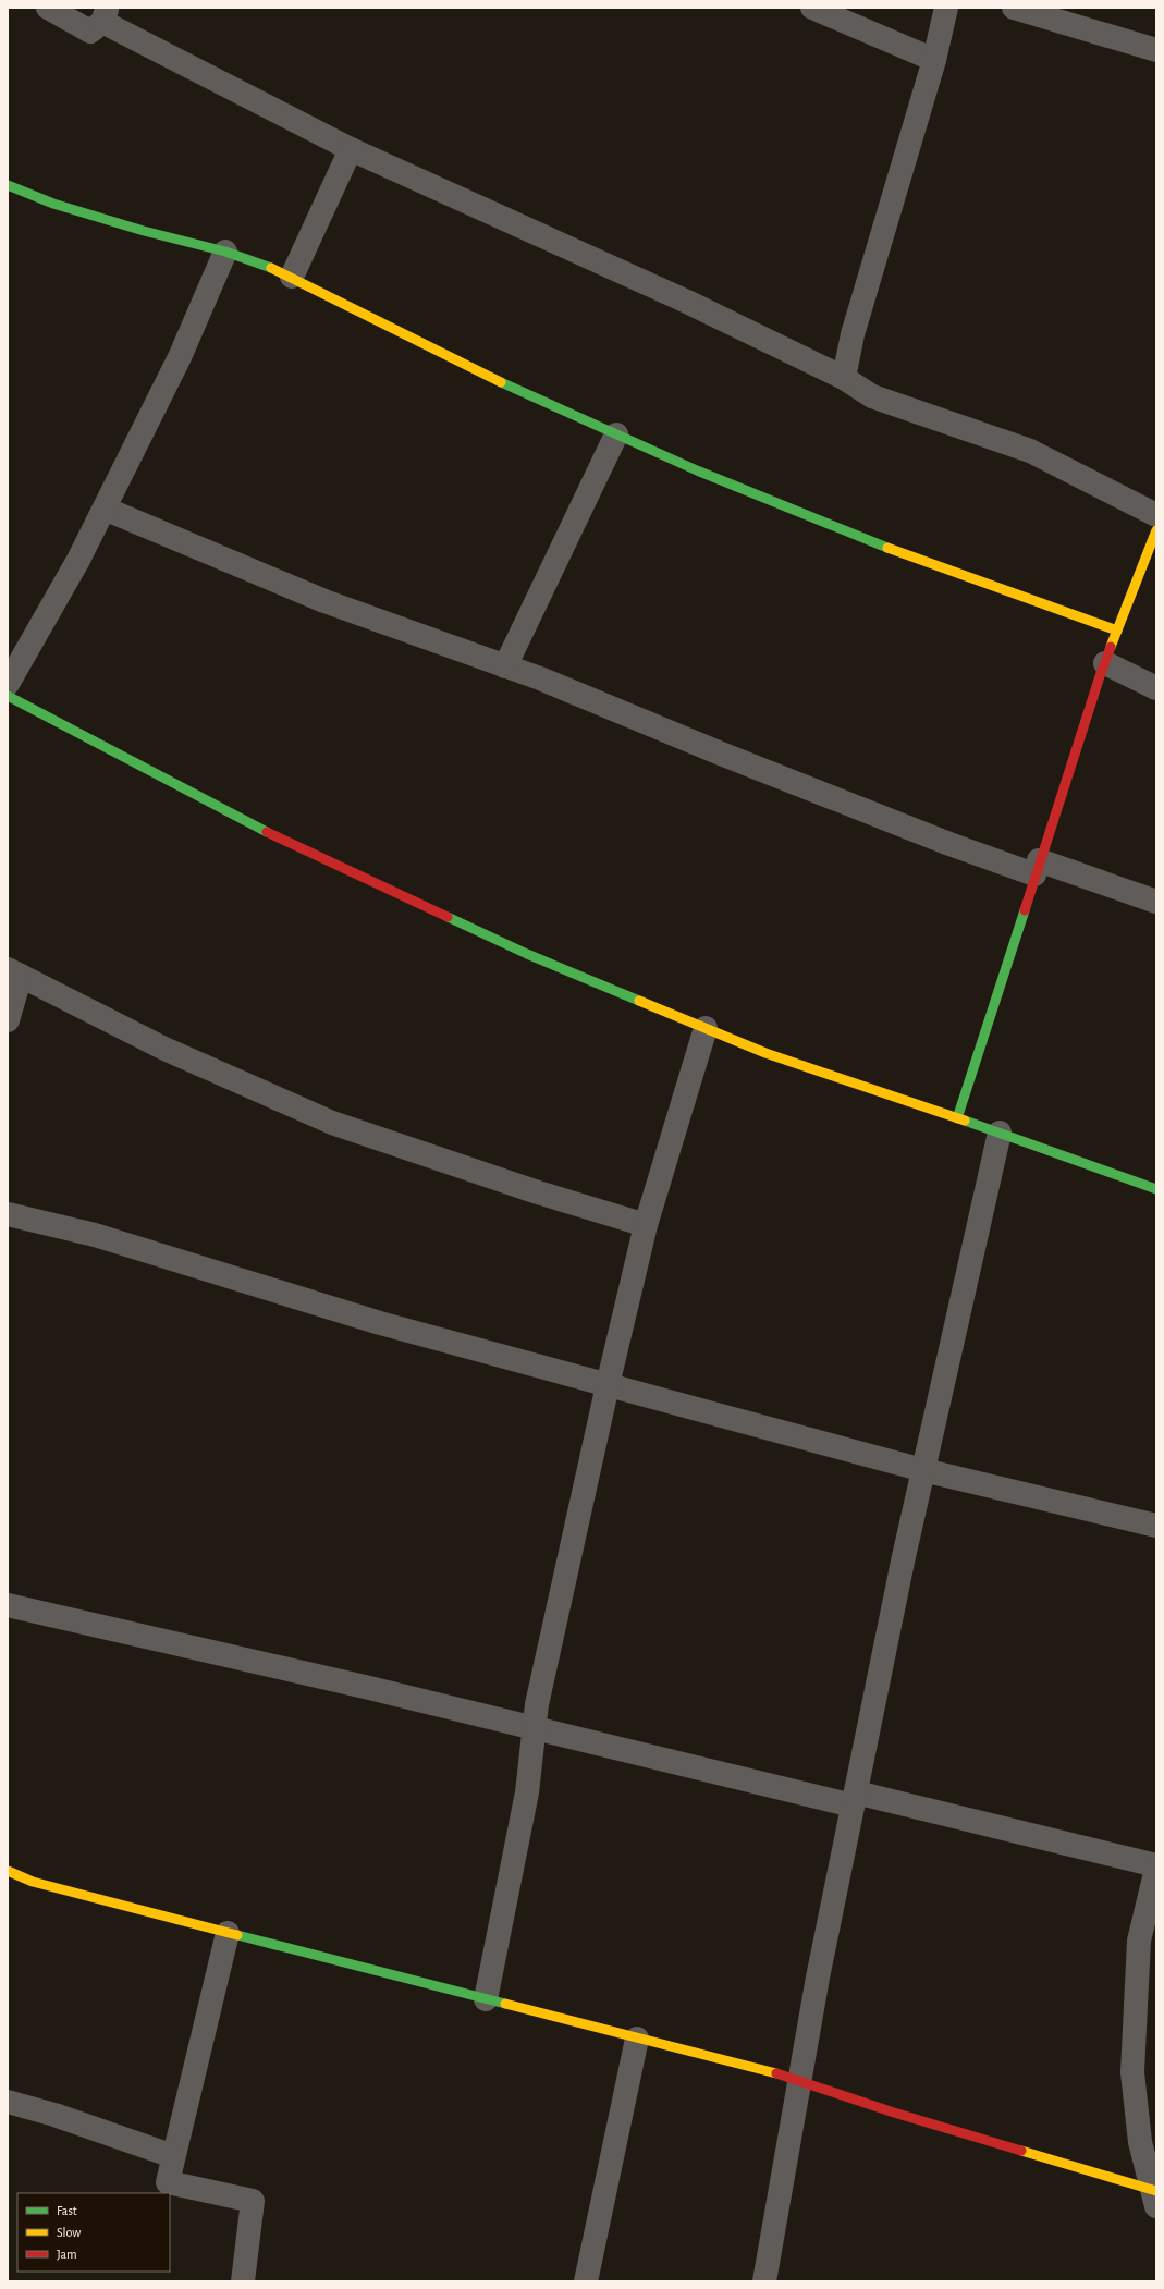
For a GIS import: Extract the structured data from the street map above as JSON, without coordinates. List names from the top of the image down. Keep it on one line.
{"legend":["Fast","Slow","Jam"]}
